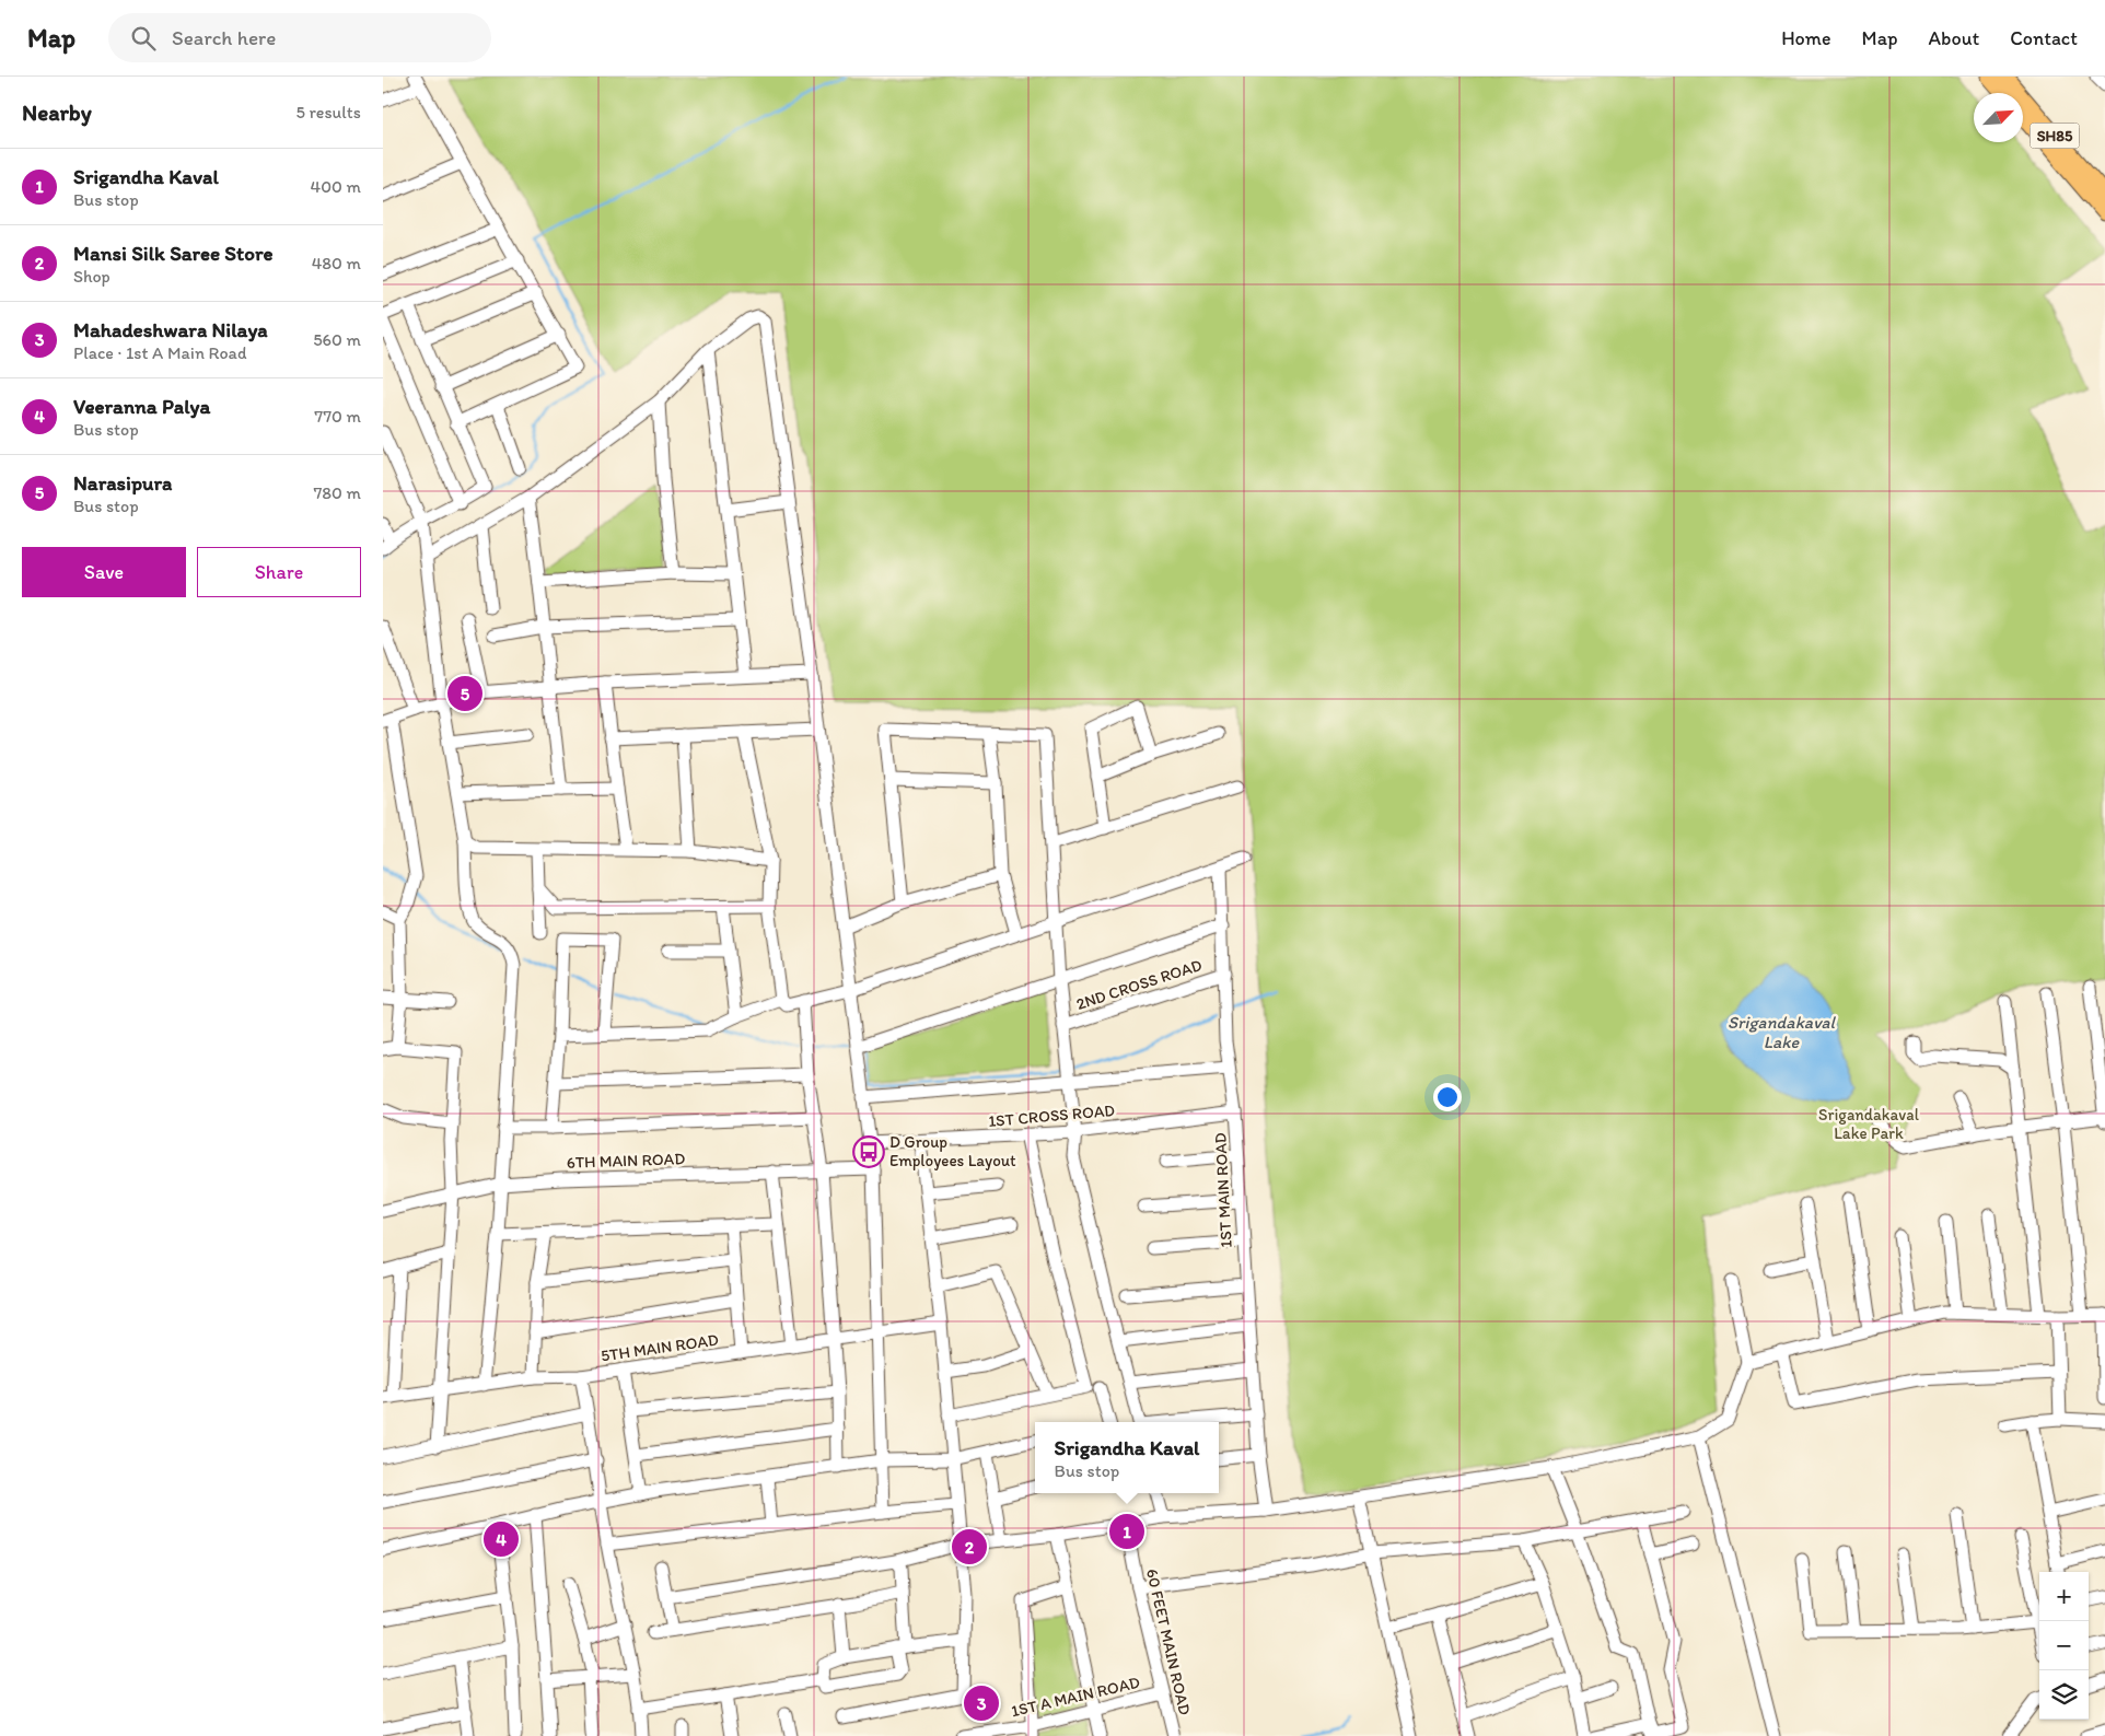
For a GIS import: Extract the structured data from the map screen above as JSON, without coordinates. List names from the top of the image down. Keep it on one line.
{"streets":{"main road":["SH85"],"street":["2ND CROSS ROAD","1ST CROSS ROAD","6TH MAIN ROAD","1ST MAIN ROAD","5TH MAIN ROAD","60 FEET MAIN ROAD","1ST A MAIN ROAD"]},"crossings":[["2ND CROSS ROAD","1ST MAIN ROAD"],["1ST CROSS ROAD","1ST MAIN ROAD"],["60 FEET MAIN ROAD","1ST A MAIN ROAD"]],"water":["Srigandakaval Lake"],"parks":["Srigandakaval Lake Park"],"places":{"bus stop":["D Group Employees Layout"]},"north":"top right","page":{"header":"Map","search":"Search here","nav":["Home","Map","About","Contact"],"heading":["Nearby","5 results"],"list":[{"mark":"1","name":"Srigandha Kaval","note":"Bus stop","value":"400 m"},{"mark":"2","name":"Mansi Silk Saree Store","note":"Shop","value":"480 m"},{"mark":"3","name":"Mahadeshwara Nilaya","note":"Place · 1st A Main Road","value":"560 m"},{"mark":"4","name":"Veeranna Palya","note":"Bus stop","value":"770 m"},{"mark":"5","name":"Narasipura","note":"Bus stop","value":"780 m"}],"buttons":["Save","Share"],"pins":["5","1","4","2","3"],"popup":["Srigandha Kaval","Bus stop"],"map_buttons":["+","−"]}}
